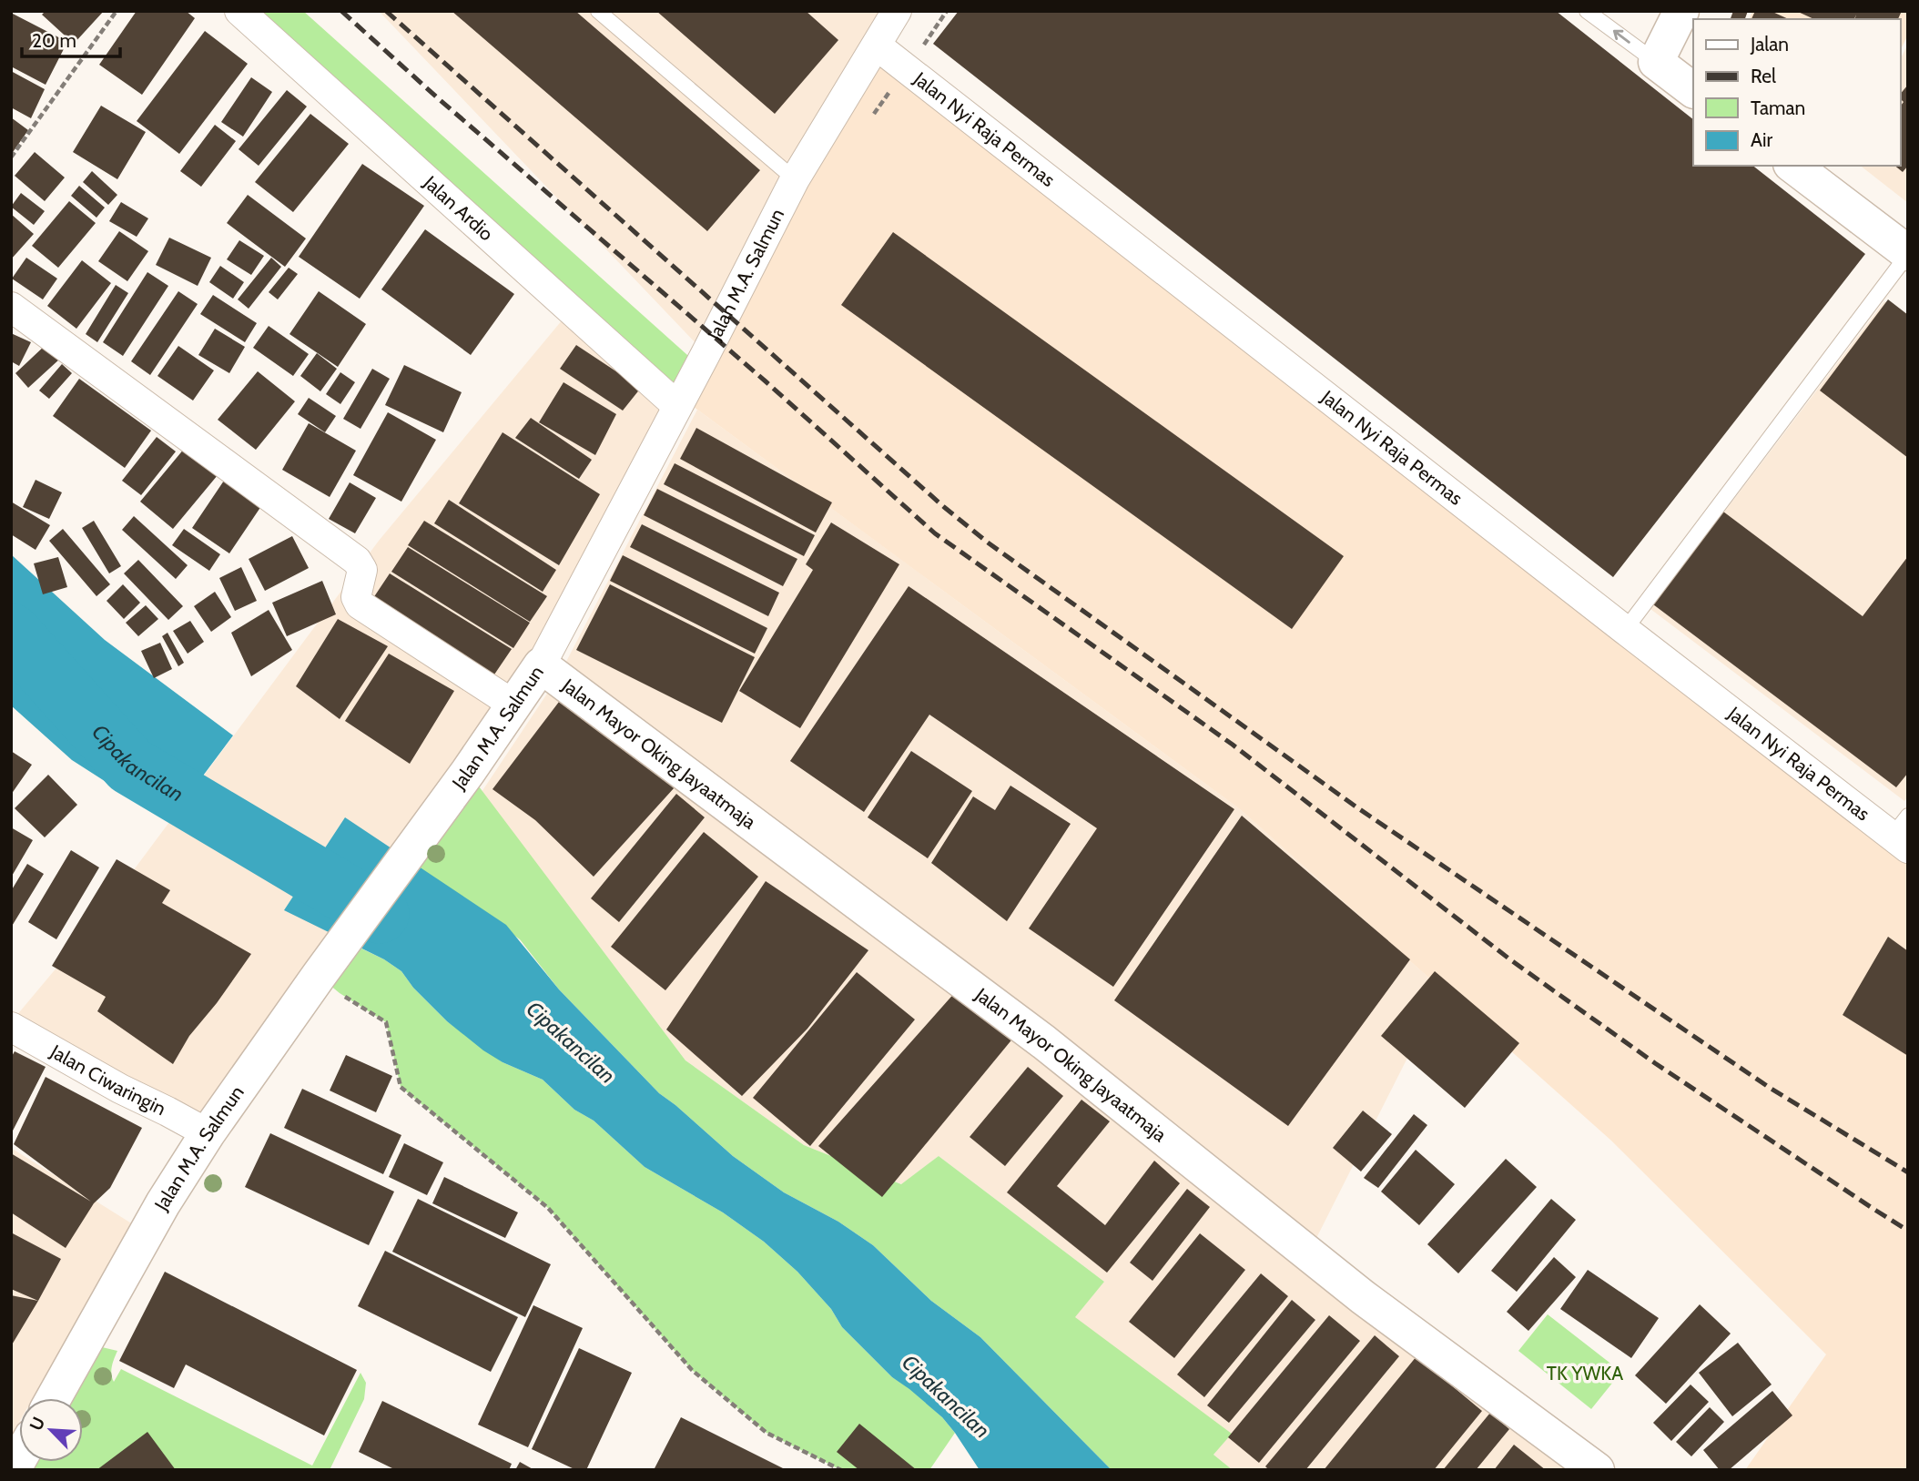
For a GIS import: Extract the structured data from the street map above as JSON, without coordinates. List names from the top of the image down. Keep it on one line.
{"streets":{"street":["Jalan Nyi Raja Permas","Jalan Ardio","Jalan M.A. Salmun","Jalan Mayor Oking Jayaatmaja","Jalan Ciwaringin"]},"crossings":[["Jalan Nyi Raja Permas","Jalan M.A. Salmun"],["Jalan Ardio","Jalan M.A. Salmun"],["Jalan M.A. Salmun","Jalan Mayor Oking Jayaatmaja"],["Jalan M.A. Salmun","Jalan Ciwaringin"]],"water":["Cipakancilan"],"parks":["TK YWKA"],"legend":["Jalan","Rel","Taman","Air"],"scale_bar":"20 m","north":"top left"}
